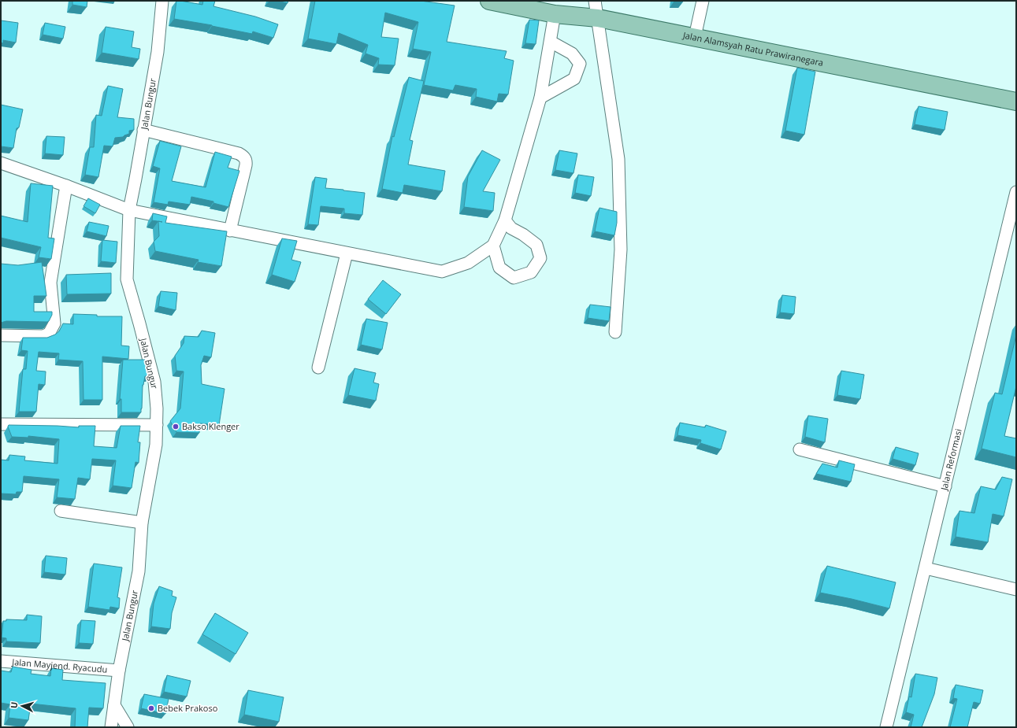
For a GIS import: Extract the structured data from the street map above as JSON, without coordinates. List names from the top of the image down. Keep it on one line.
{"streets":{"main road":["Jalan Alamsyah Ratu Prawiranegara"],"street":["Jalan Bungur","Jalan Reformasi","Jalan Mayjend. Ryacudu"]},"crossings":[["Jalan Bungur","Jalan Mayjend. Ryacudu"]],"places":["Bakso Klenger","Bebek Prakoso"],"north":"left"}
